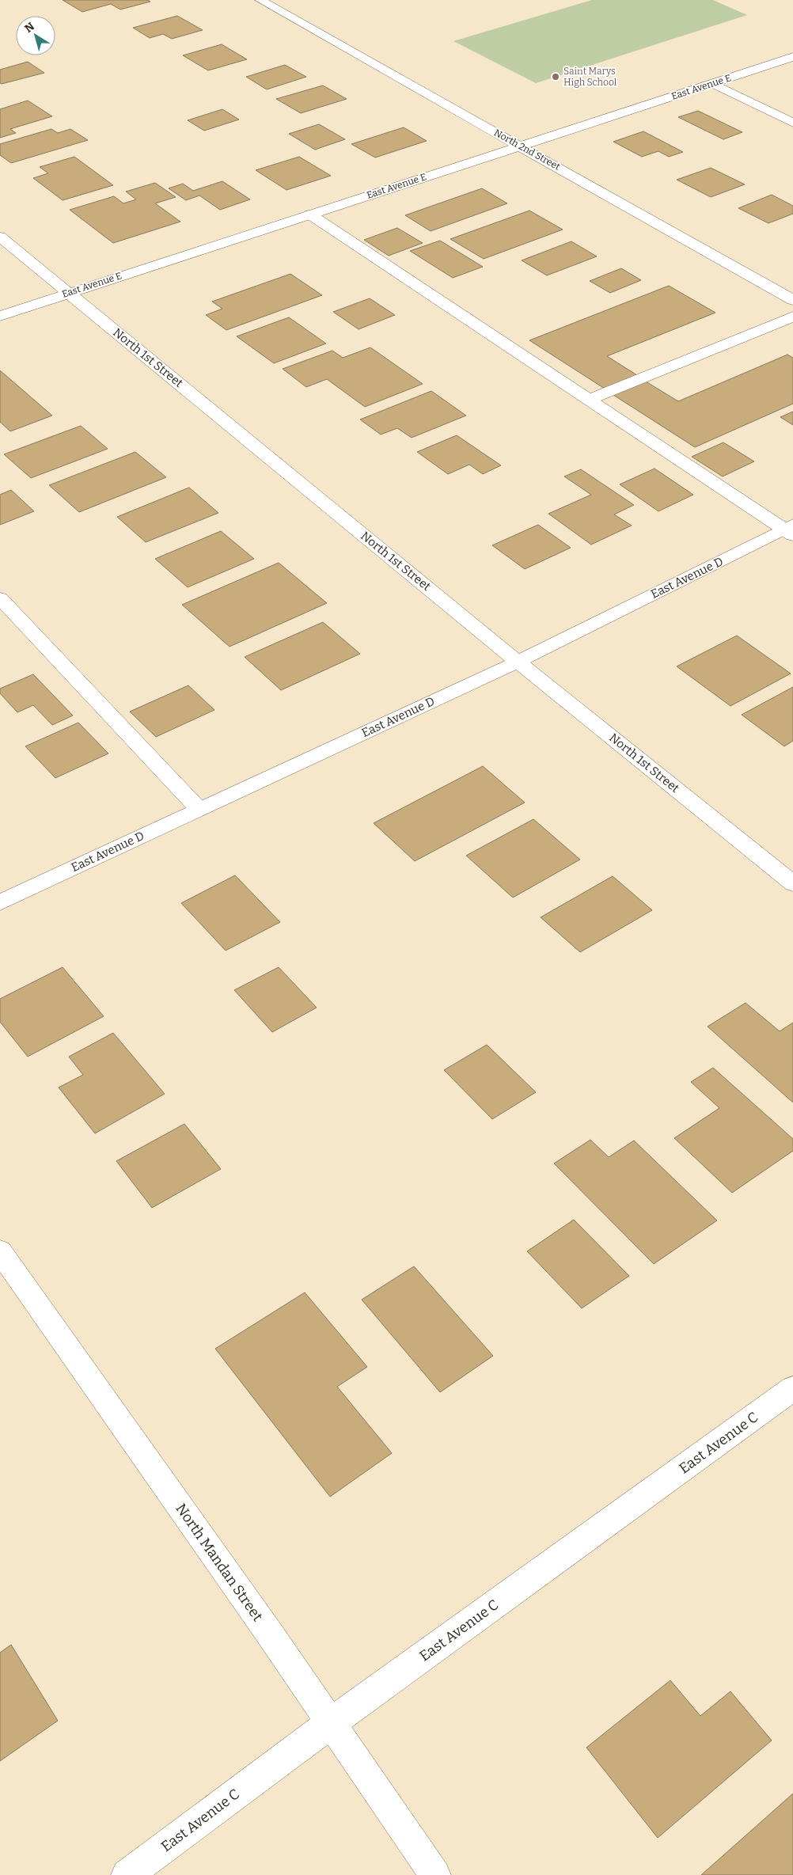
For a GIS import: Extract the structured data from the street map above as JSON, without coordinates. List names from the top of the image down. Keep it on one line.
{"streets":{"street":["East Avenue E","North 2nd Street","North 1st Street","East Avenue D","East Avenue C","North Mandan Street"]},"crossings":[["East Avenue E","North 2nd Street"],["East Avenue E","North 1st Street"],["North 1st Street","East Avenue D"],["East Avenue C","North Mandan Street"]],"places":["Saint Marys High School"],"north":"top left"}
